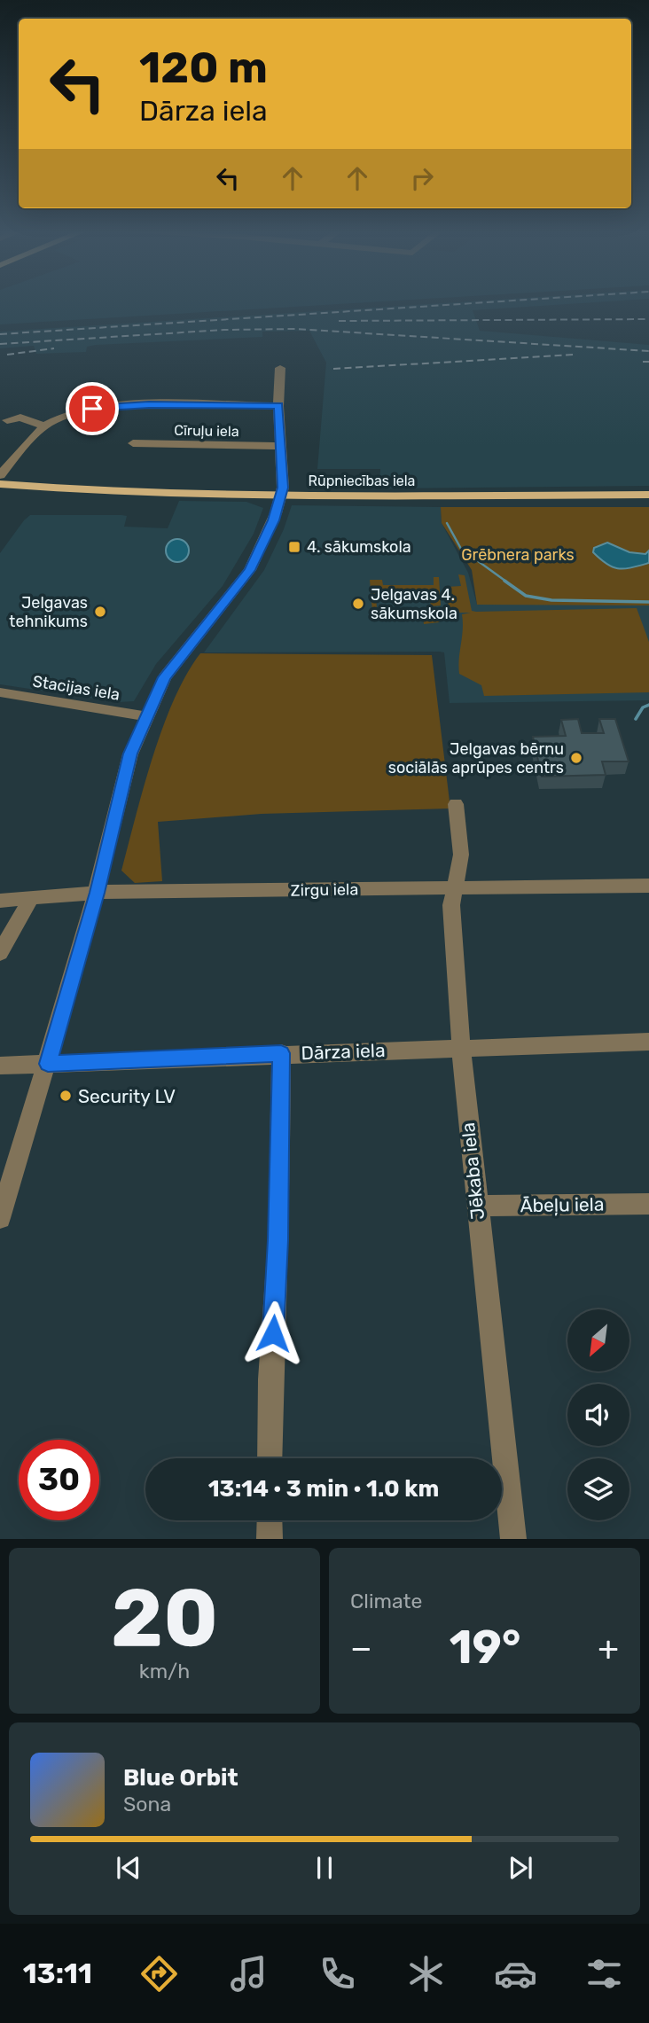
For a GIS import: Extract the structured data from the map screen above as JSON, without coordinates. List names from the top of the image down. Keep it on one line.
{"streets":{"main road":["Rūpniecības iela"],"street":["Cīruļu iela","Stacijas iela","Zirgu iela","Dārza iela","Jēkaba iela","Ābeļu iela"]},"crossings":[["Zirgu iela","Jēkaba iela"],["Dārza iela","Jēkaba iela"],["Jēkaba iela","Ābeļu iela"]],"parks":["Grēbnera parks"],"places":{"transit":["4. sākumskola"],"other":["Jelgavas 4. sākumskola","Jelgavas tehnikums","Jelgavas bērnu sociālās aprūpes centrs","Security LV"]},"north":"bottom left","page":{"turn":["120 m","Dārza iela"],"limit":"30","trip":"13:14 · 3 min · 1.0 km","tile":[["20","km/h"],"Climate"],"heat":["−","19°","+"],"song":["Blue Orbit","Sona"],"tabs":"13:11"}}
